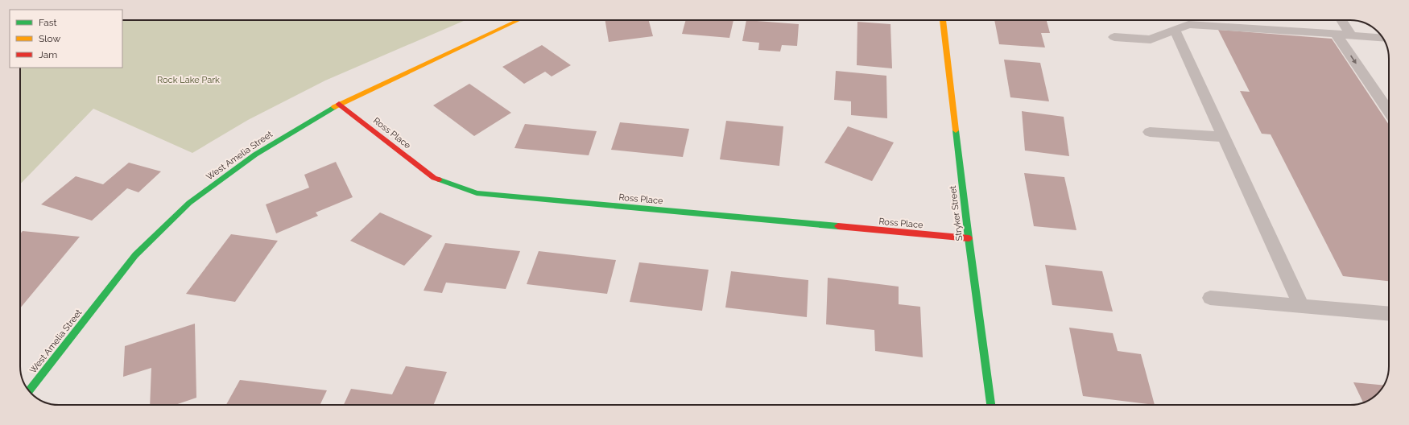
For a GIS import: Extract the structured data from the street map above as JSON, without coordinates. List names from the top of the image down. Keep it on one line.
{"streets":{"street":["Ross Place","West Amelia Street","Stryker Street"]},"crossings":[["Ross Place","West Amelia Street"],["Ross Place","Stryker Street"]],"parks":["Rock Lake Park"],"legend":["Fast","Slow","Jam"]}
